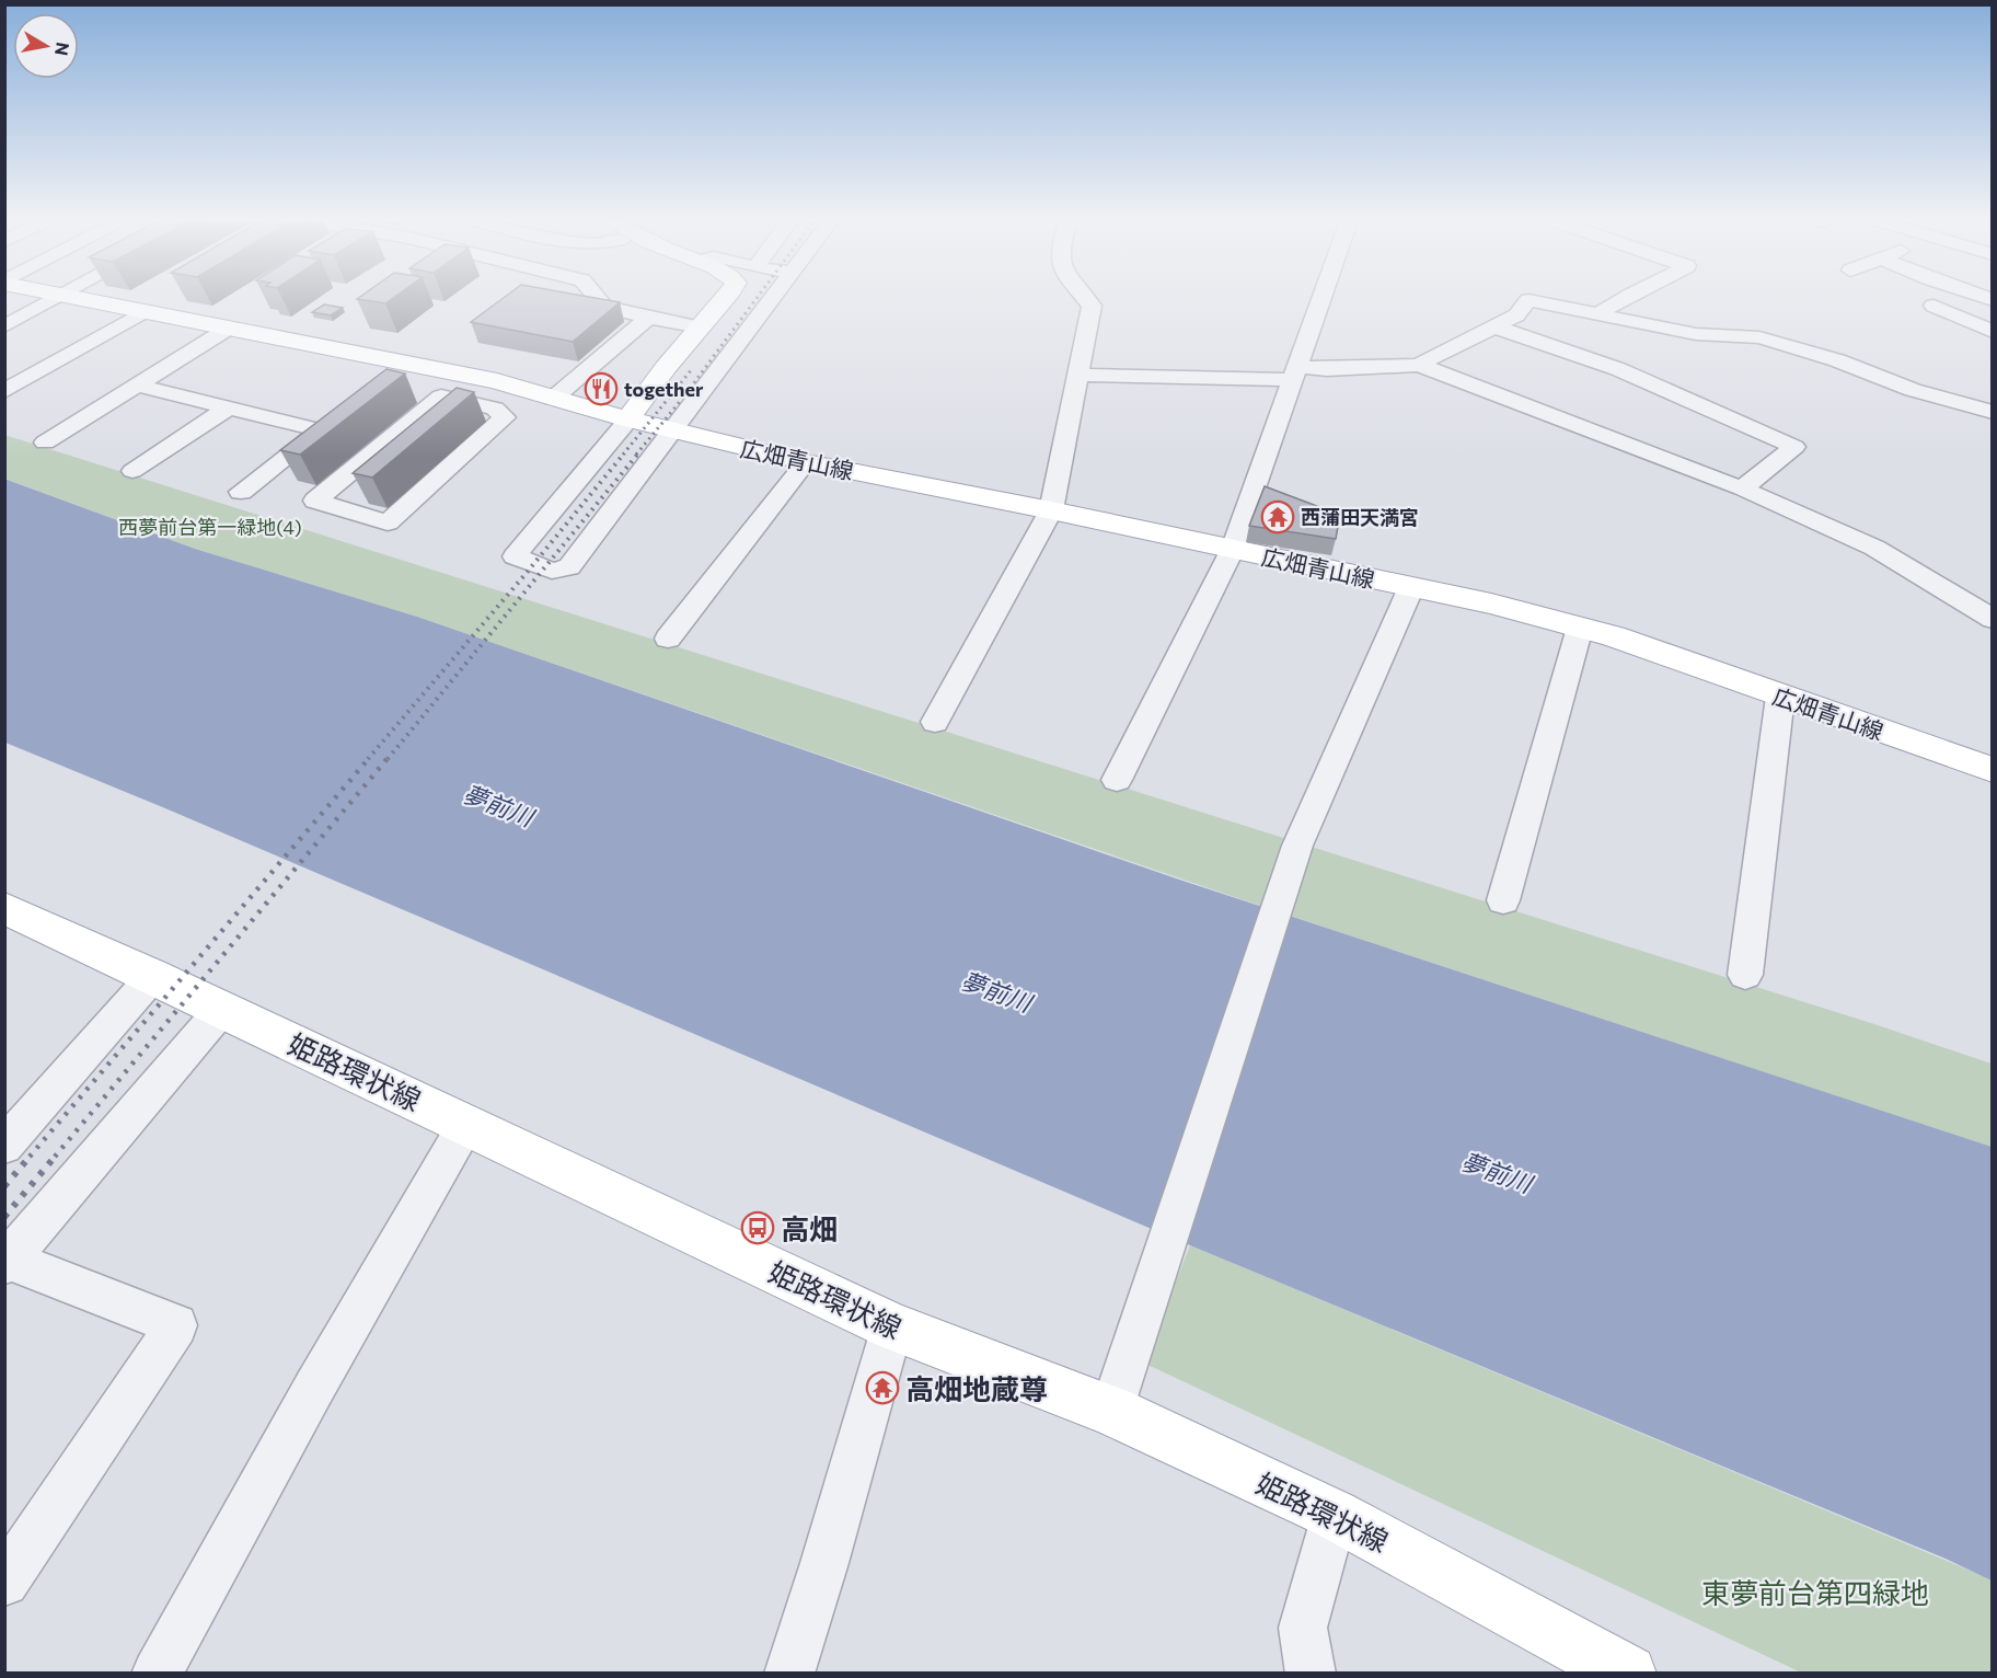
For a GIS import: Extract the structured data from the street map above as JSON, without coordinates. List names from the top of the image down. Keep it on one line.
{"streets":{"main road":["広畑青山線","姫路環状線"]},"water":["夢前川"],"parks":["西夢前台第一緑地(4)","東夢前台第四緑地"],"places":{"restaurant":["together"],"temple":["西蒲田天満宮","高畑地蔵尊"],"bus stop":["高畑"]},"north":"right"}
